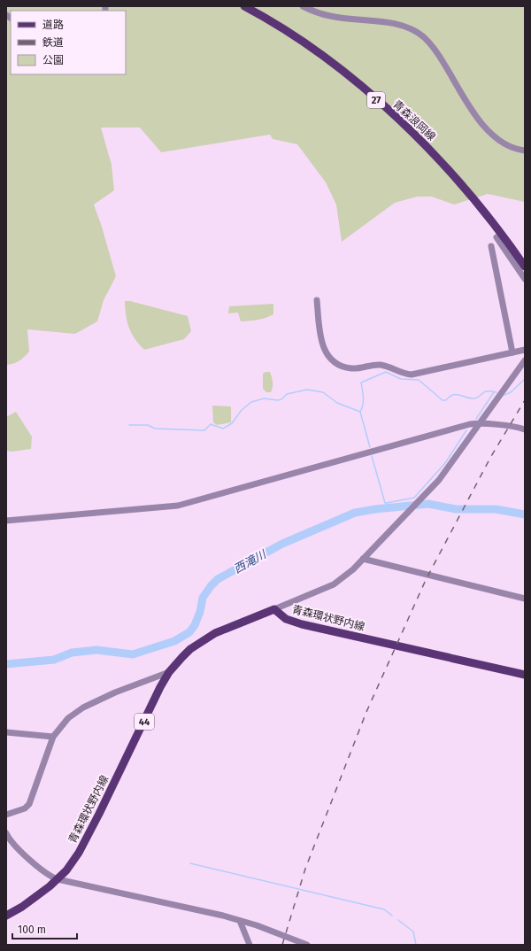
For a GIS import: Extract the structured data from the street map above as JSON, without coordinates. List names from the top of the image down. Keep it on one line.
{"streets":{"main road":["27","青森浪岡線","青森環状野内線","44"]},"water":["西滝川"],"legend":["道路","鉄道","公園"],"scale_bar":"100 m"}
